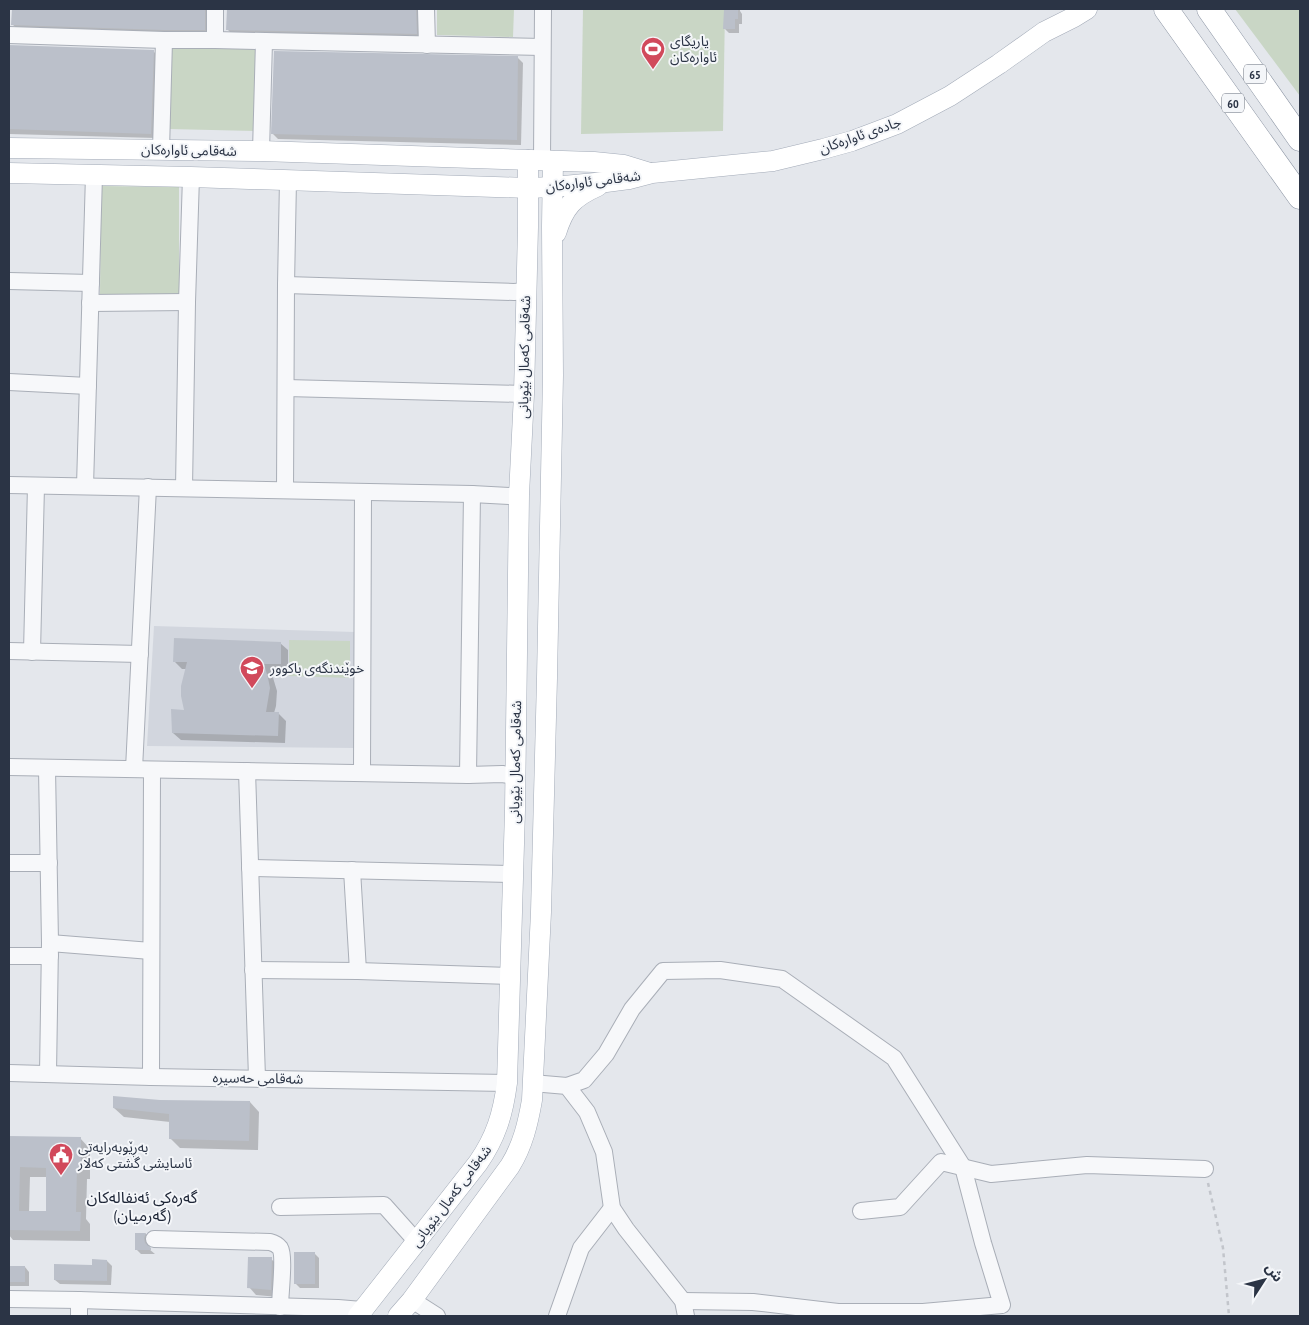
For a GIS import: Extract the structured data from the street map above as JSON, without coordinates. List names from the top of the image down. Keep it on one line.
{"streets":{"highway":["65","60"],"main road":["جادەی ئاوارەکان","شەقامی ئاوارەکان","شەقامی کەمال بێویانی"],"street":["شەقامی حەسیرە"]},"crossings":[["جادەی ئاوارەکان","شەقامی ئاوارەکان"],["شەقامی ئاوارەکان","شەقامی کەمال بێویانی"],["شەقامی کەمال بێویانی","شەقامی حەسیرە"]],"districts":["گەرەکی ئەنفالەکان (گەرمیان)"],"places":{"sports":["یاریگای ئاوارەکان"],"school or university":["خوێندنگەی باکوور"],"public building":["بەڕێوبەرایەتی ئاسایشی گشتی کەلار"]},"north":"top right"}
